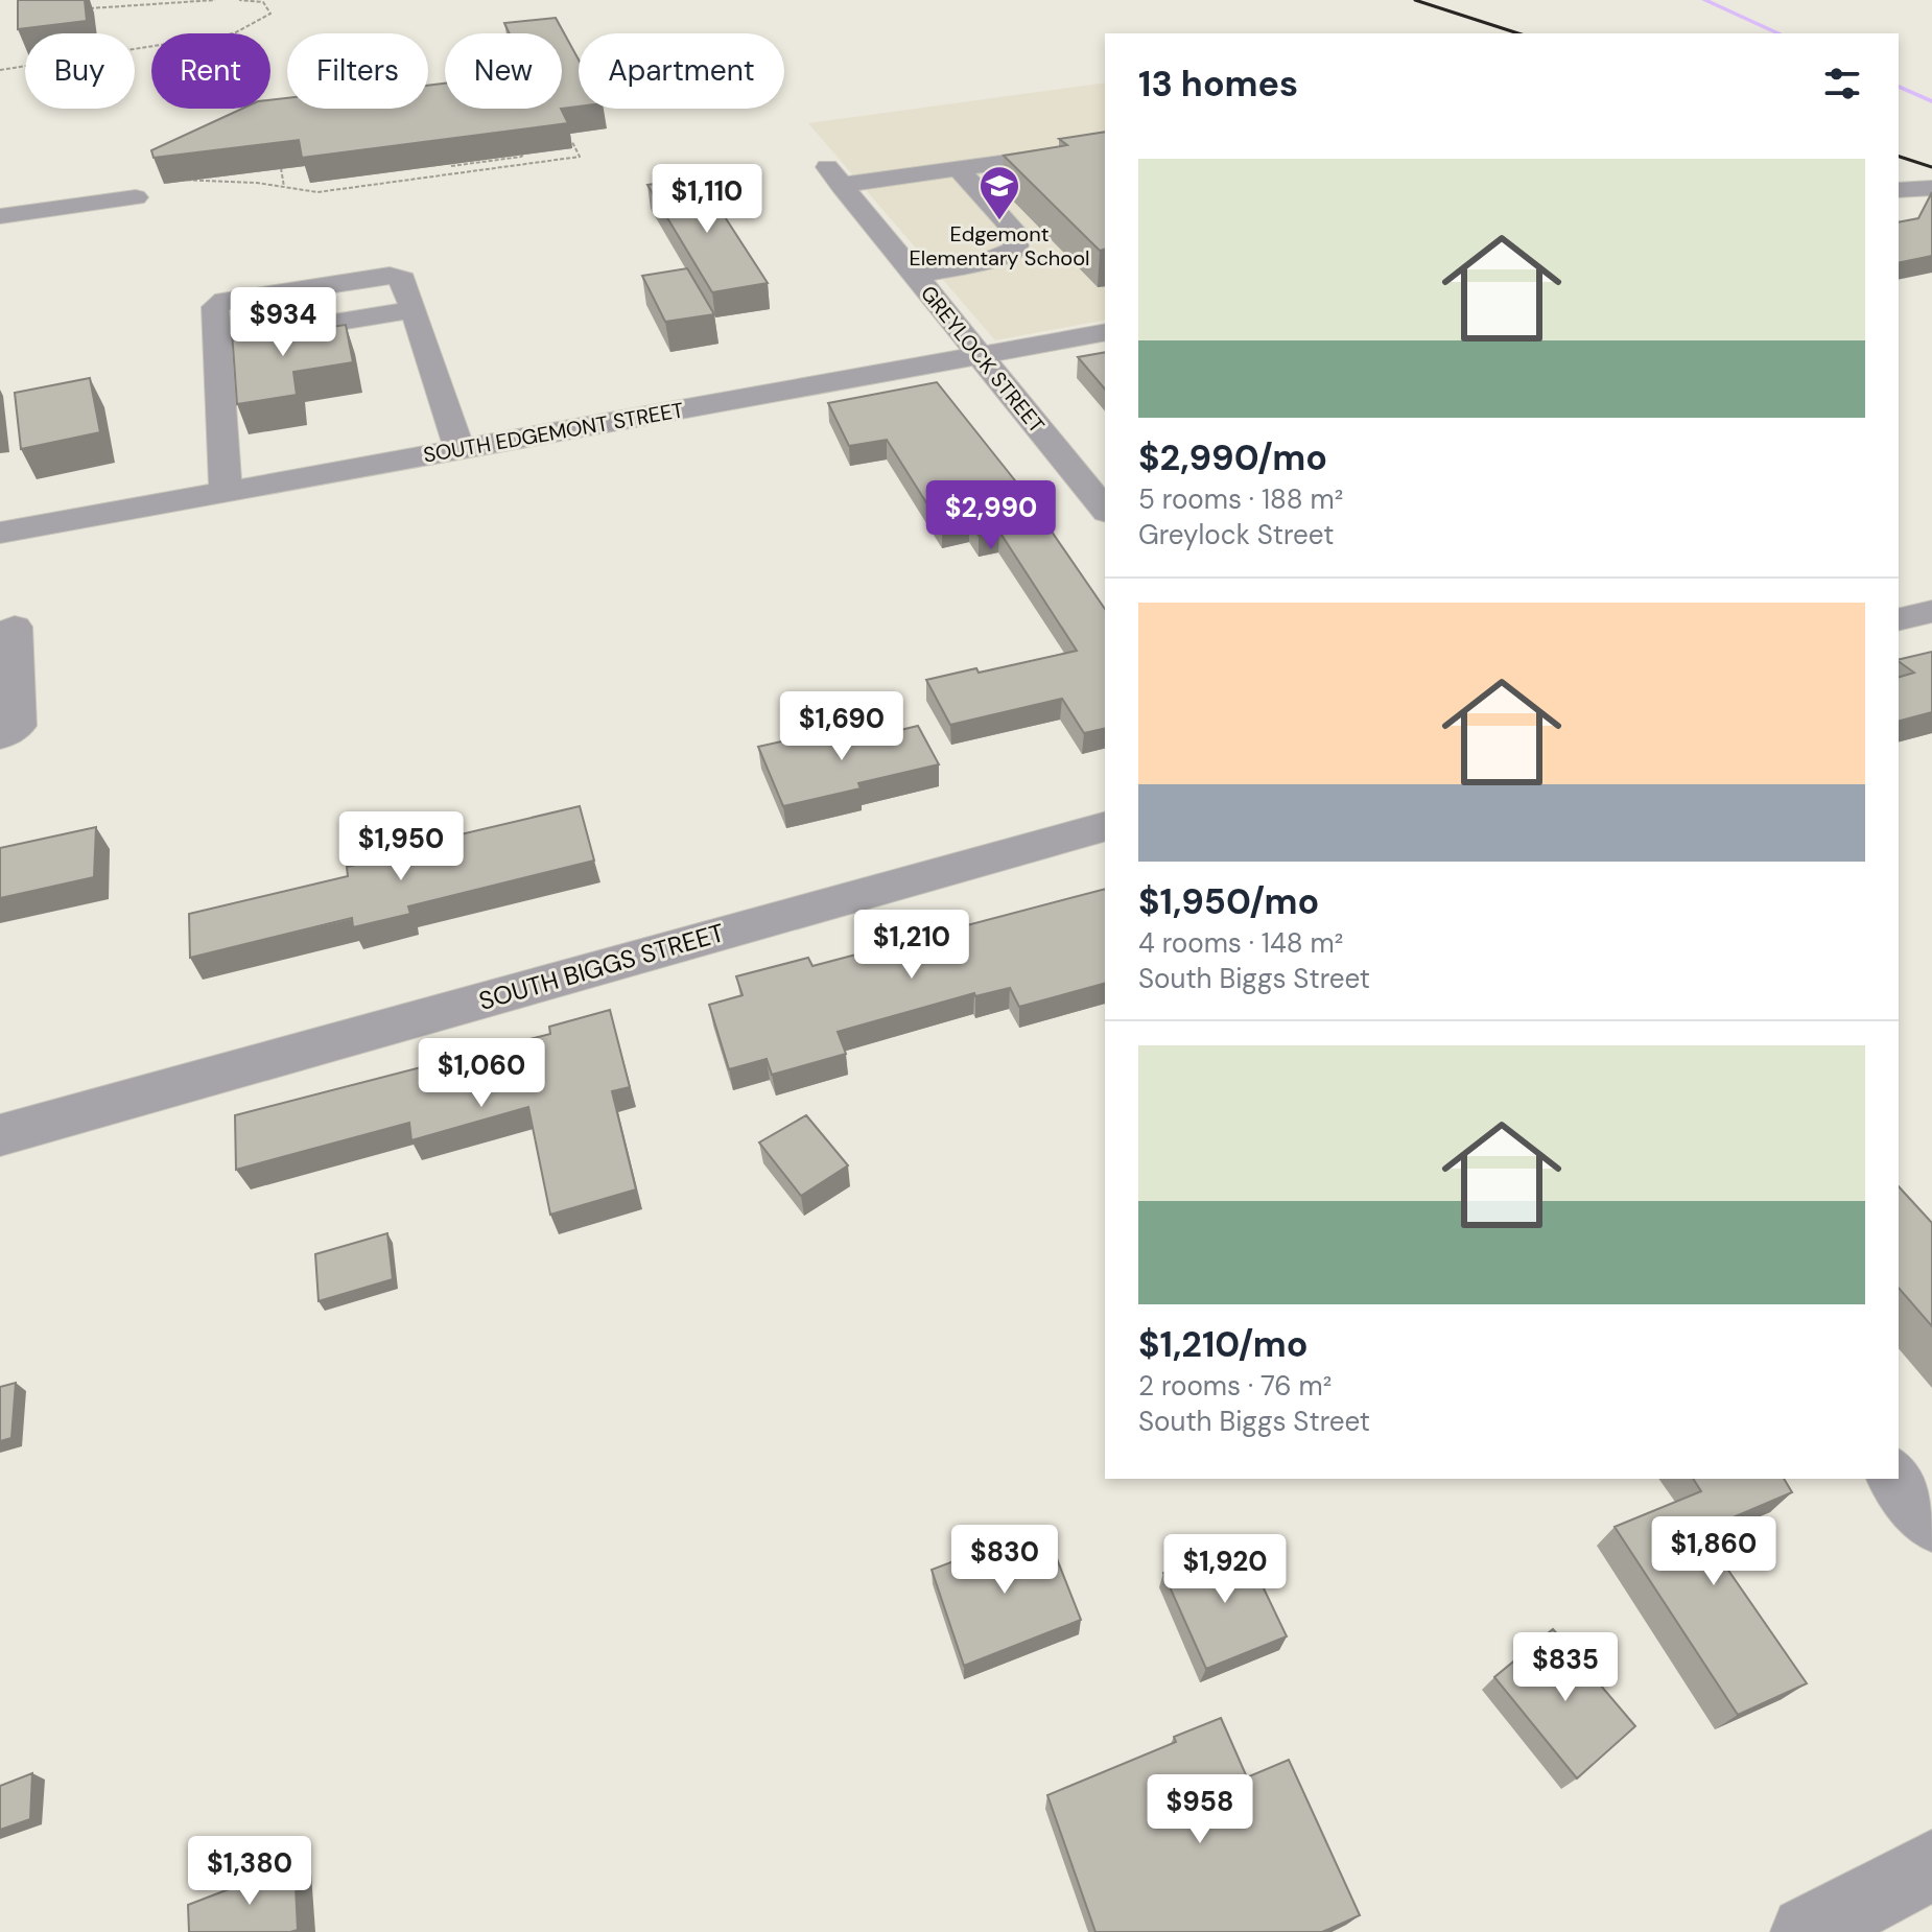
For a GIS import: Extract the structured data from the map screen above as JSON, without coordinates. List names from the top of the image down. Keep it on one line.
{"streets":{"street":["GREYLOCK STREET","SOUTH EDGEMONT STREET","SOUTH BIGGS STREET"]},"crossings":[["GREYLOCK STREET","SOUTH EDGEMONT STREET"]],"places":{"school or university":["Edgemont Elementary School"]},"page":{"chip":["Buy","Rent","Filters","New","Apartment"],"heading":"13 homes","list":[{"name":"$2,990/mo","note":"5 rooms · 188 m² · Greylock Street"},{"name":"$1,950/mo","note":"4 rooms · 148 m² · South Biggs Street"},{"name":"$1,210/mo","note":"2 rooms · 76 m² · South Biggs Street"}],"price":["$1,110","$934","$2,990","$1,690","$1,950","$1,210","$1,060","$1,860","$830","$1,920","$835","$958","$1,380"]}}
